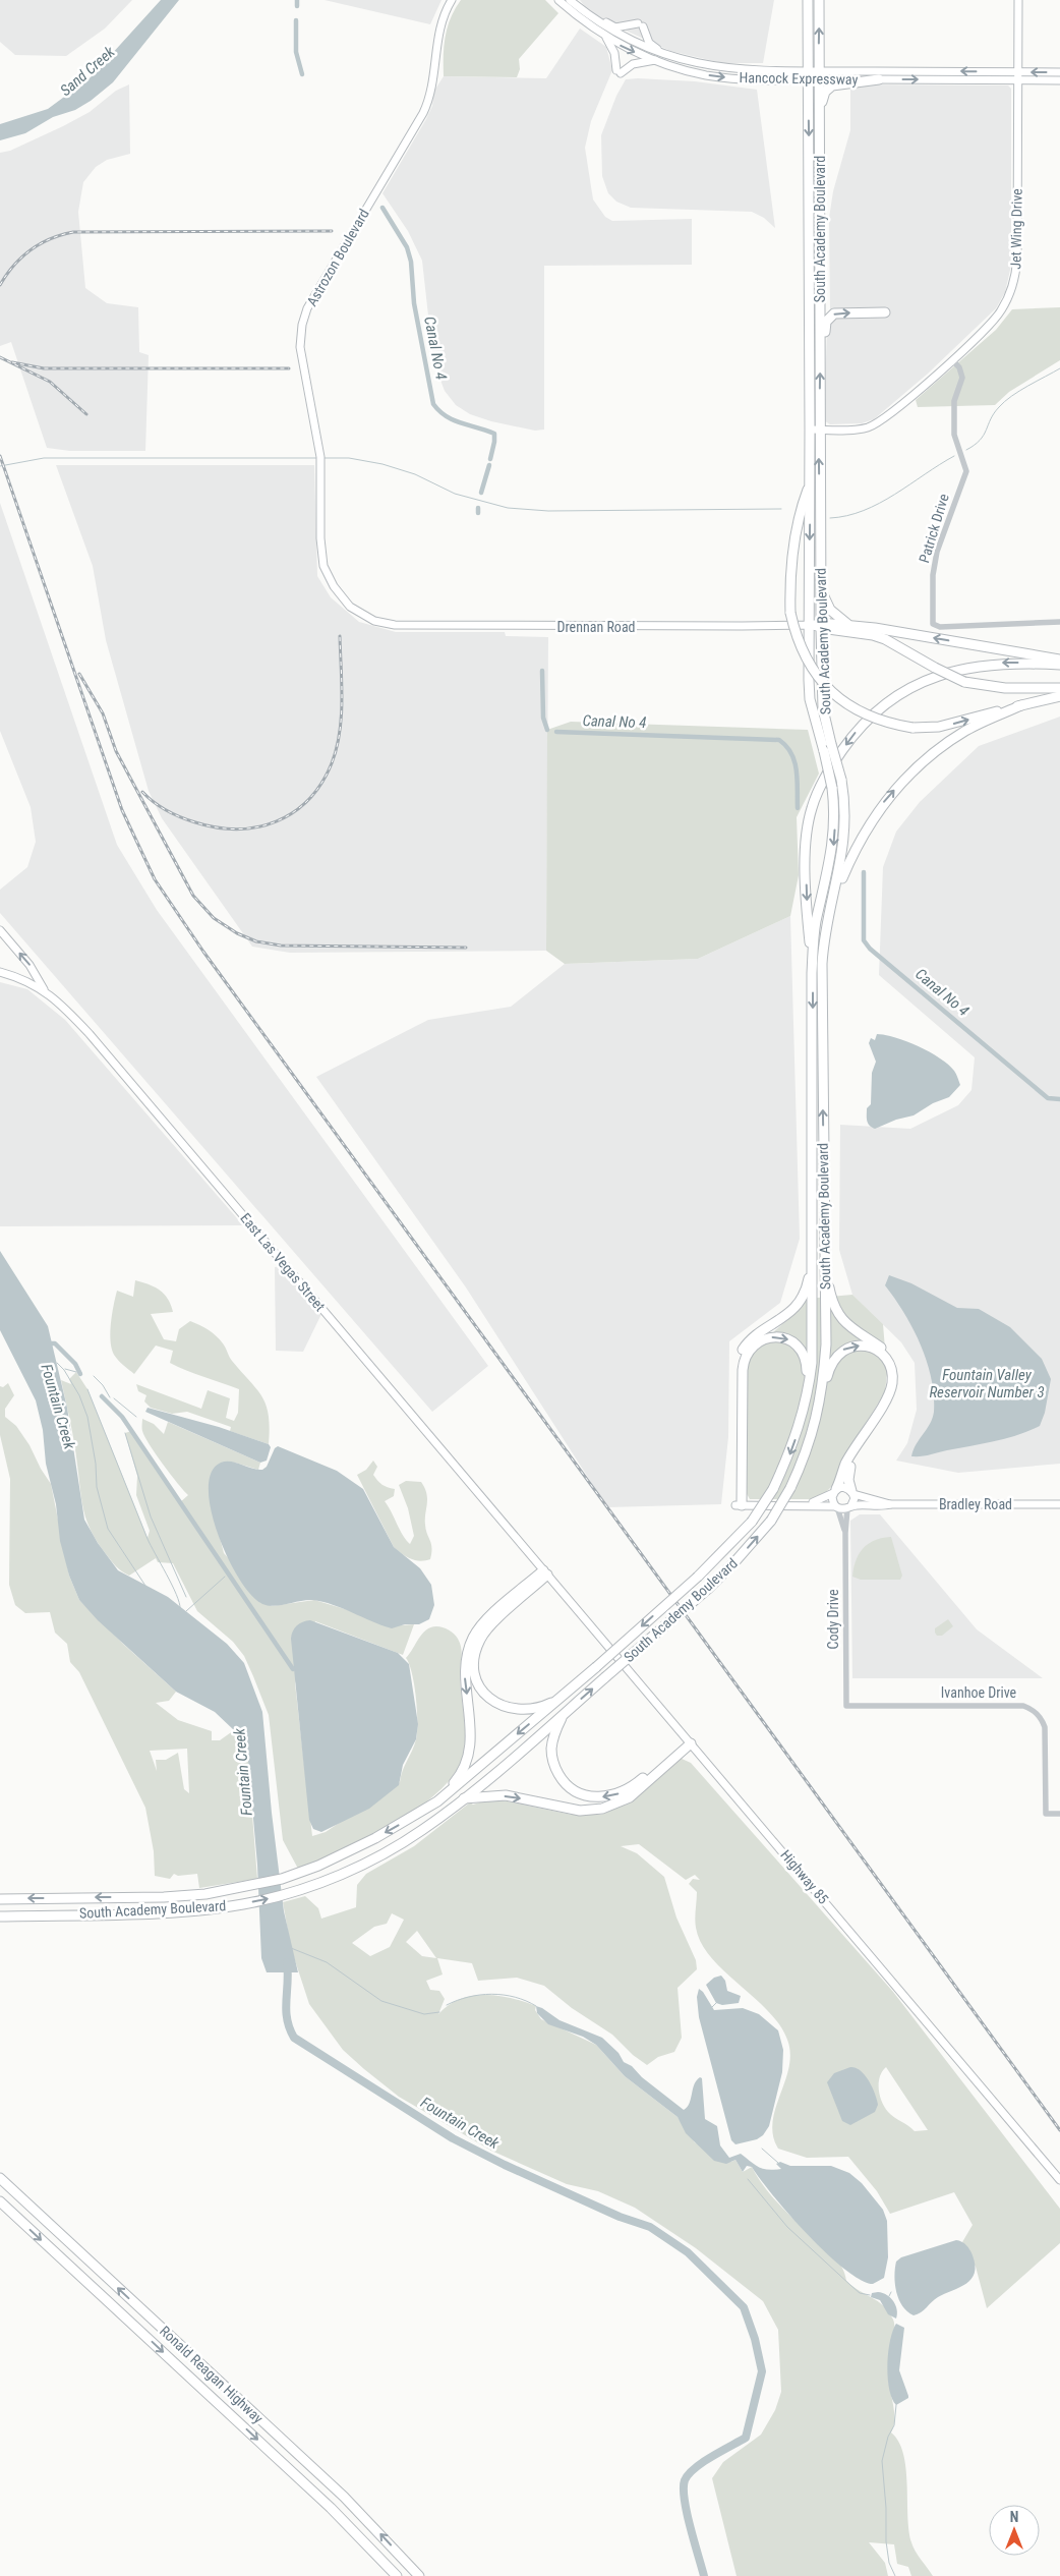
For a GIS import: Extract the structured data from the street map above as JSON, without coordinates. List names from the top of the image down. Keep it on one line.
{"streets":{"highway":["South Academy Boulevard","Ronald Reagan Highway"],"main road":["Hancock Expressway","Jet Wing Drive","Astrozon Boulevard","Drennan Road","East Las Vegas Street","Bradley Road","Highway 85"],"street":["Patrick Drive","Cody Drive","Ivanhoe Drive"]},"crossings":[["Hancock Expressway","South Academy Boulevard"],["Hancock Expressway","Jet Wing Drive"],["South Academy Boulevard","Jet Wing Drive"],["South Academy Boulevard","Drennan Road"],["Jet Wing Drive","Patrick Drive"],["Astrozon Boulevard","Drennan Road"],["East Las Vegas Street","Highway 85"],["Bradley Road","Cody Drive"],["Cody Drive","Ivanhoe Drive"]],"water":["Sand Creek","Canal No 4","Fountain Valley Reservoir Number 3","Fountain Creek"],"north":"top"}
